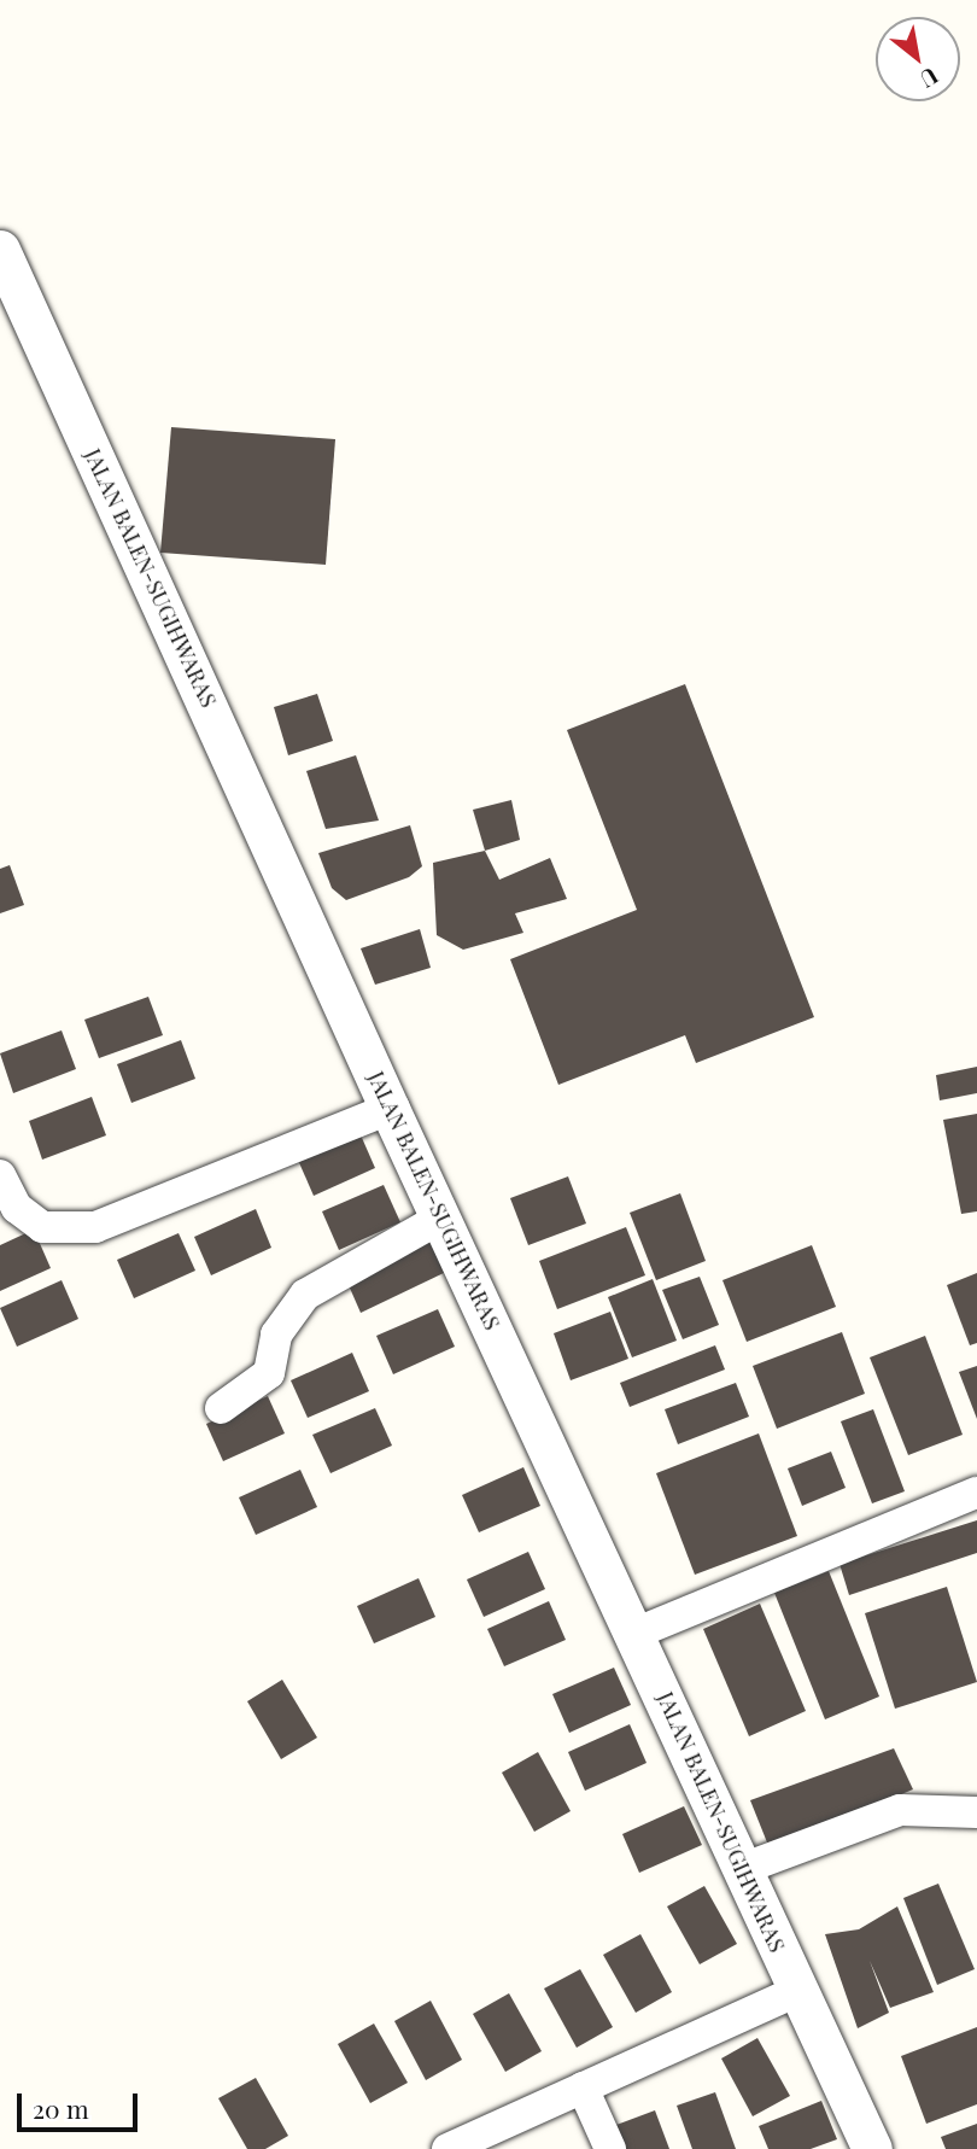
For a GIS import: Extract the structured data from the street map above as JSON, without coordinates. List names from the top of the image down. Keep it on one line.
{"streets":{"street":["JALAN BALEN-SUGIHWARAS"]},"scale_bar":"20 m","north":"bottom right"}
